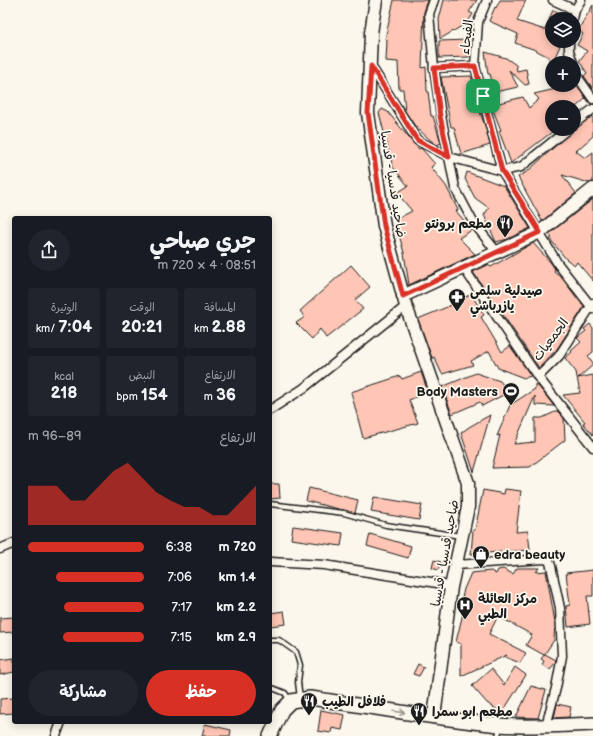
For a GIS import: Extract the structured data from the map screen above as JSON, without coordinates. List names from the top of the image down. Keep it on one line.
{"streets":{"main road":["ضاحيد قدسيا - قدسيا"],"street":["الفيحاء","الجمعيات"]},"crossings":[["الفيحاء","الجمعيات"]],"places":{"restaurant":["مطعم برونتو","فلافل الطيب","مطعم ابو سمرا"],"pharmacy":["صيدلية سلمى يازرباشي"],"sports":["Body Masters"],"shop":["edra beauty"],"hospital":["مركز العائلة الطبي"]},"page":{"map_buttons":["+","−"],"heading":["جري صباحي","08:51 · 4 × 720 m"],"stats":[["المسافة","2.88 km"],["الوقت","20:21"],["الوتيرة","7:04 /km"],["الارتفاع","36 m"],["النبض","154 bpm"],["kcal","218"]],"chart":["الارتفاع","89–96 m"],"list":[{"name":"720 m","note":"6:38"},{"name":"1.4 km","note":"7:06"},{"name":"2.2 km","note":"7:17"},{"name":"2.9 km","note":"7:15"}],"buttons":["حفظ","مشاركة"]}}
